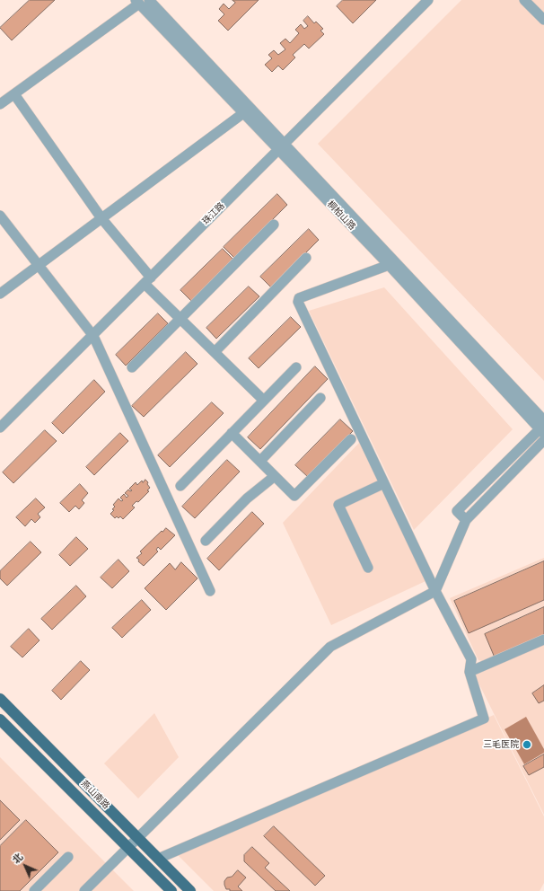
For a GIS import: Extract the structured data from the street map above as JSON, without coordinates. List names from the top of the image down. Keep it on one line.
{"streets":{"main road":["燕山南路"],"street":["珠江路","桐柏山路"]},"crossings":[["珠江路","桐柏山路"]],"places":["三毛医院"],"north":"top left"}
